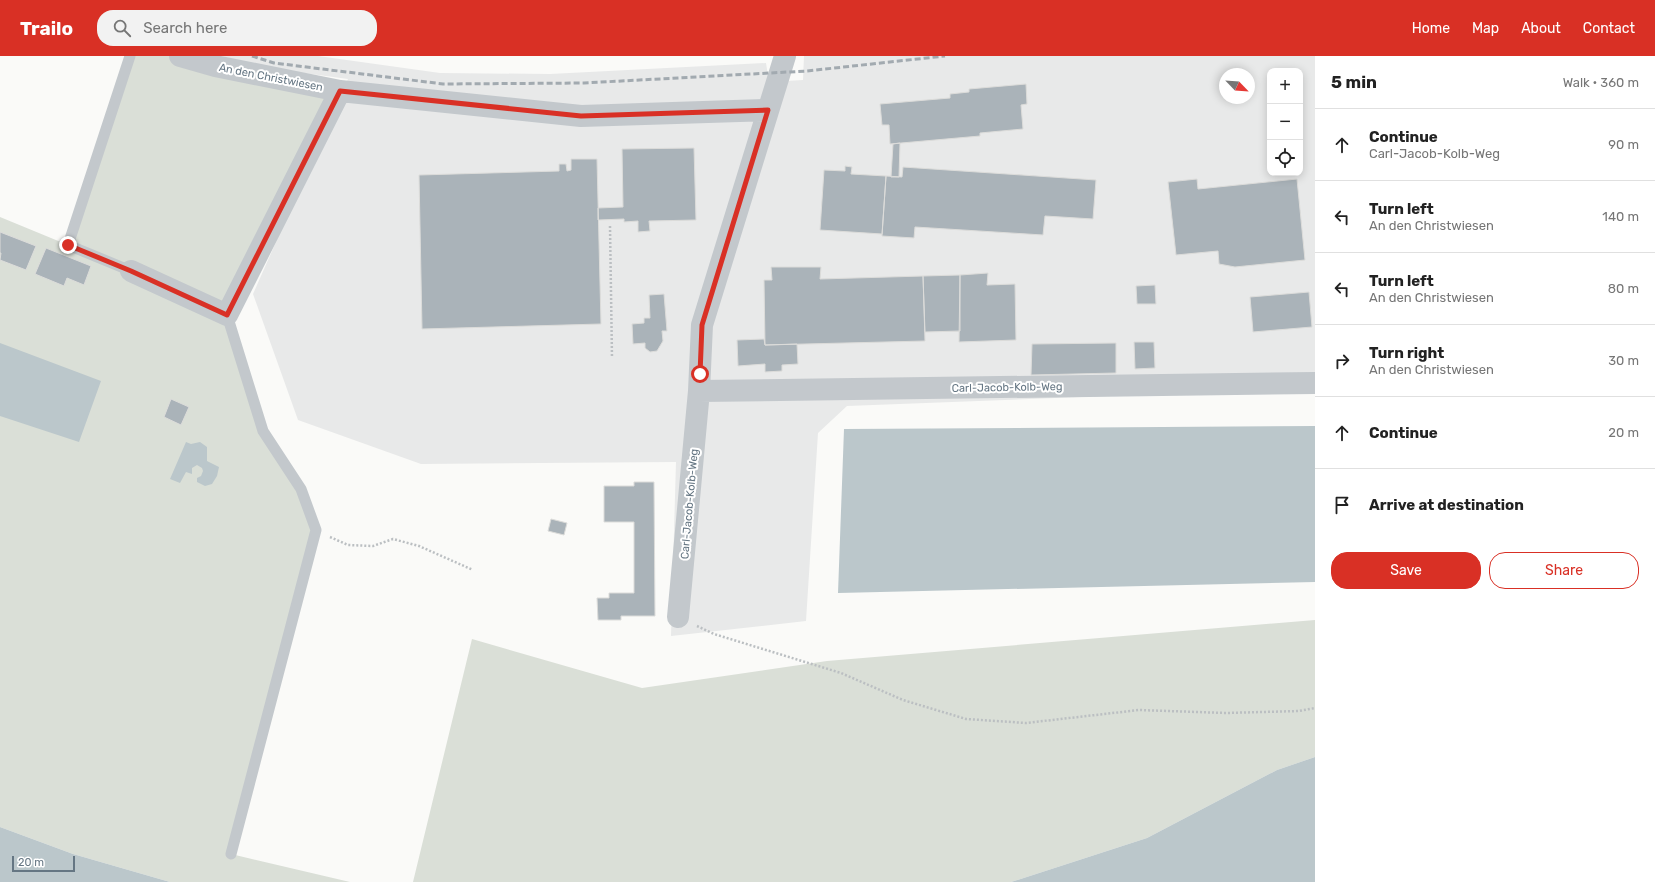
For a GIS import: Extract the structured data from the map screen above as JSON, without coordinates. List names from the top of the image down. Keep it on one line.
{"streets":{"street":["An den Christwiesen","Carl-Jacob-Kolb-Weg"]},"crossings":[["An den Christwiesen","Carl-Jacob-Kolb-Weg"]],"scale_bar":"20 m","north":"bottom right","page":{"header":"Trailo","search":"Search here","nav":["Home","Map","About","Contact"],"heading":["5 min","Walk · 360 m"],"map_buttons":["+","−"],"list":[["Continue","Carl-Jacob-Kolb-Weg","90 m"],["Turn left","An den Christwiesen","140 m"],["Turn left","An den Christwiesen","80 m"],["Turn right","An den Christwiesen","30 m"],["Continue","20 m"],"Arrive at destination"],"buttons":["Save","Share"],"scale":"20 m"}}
